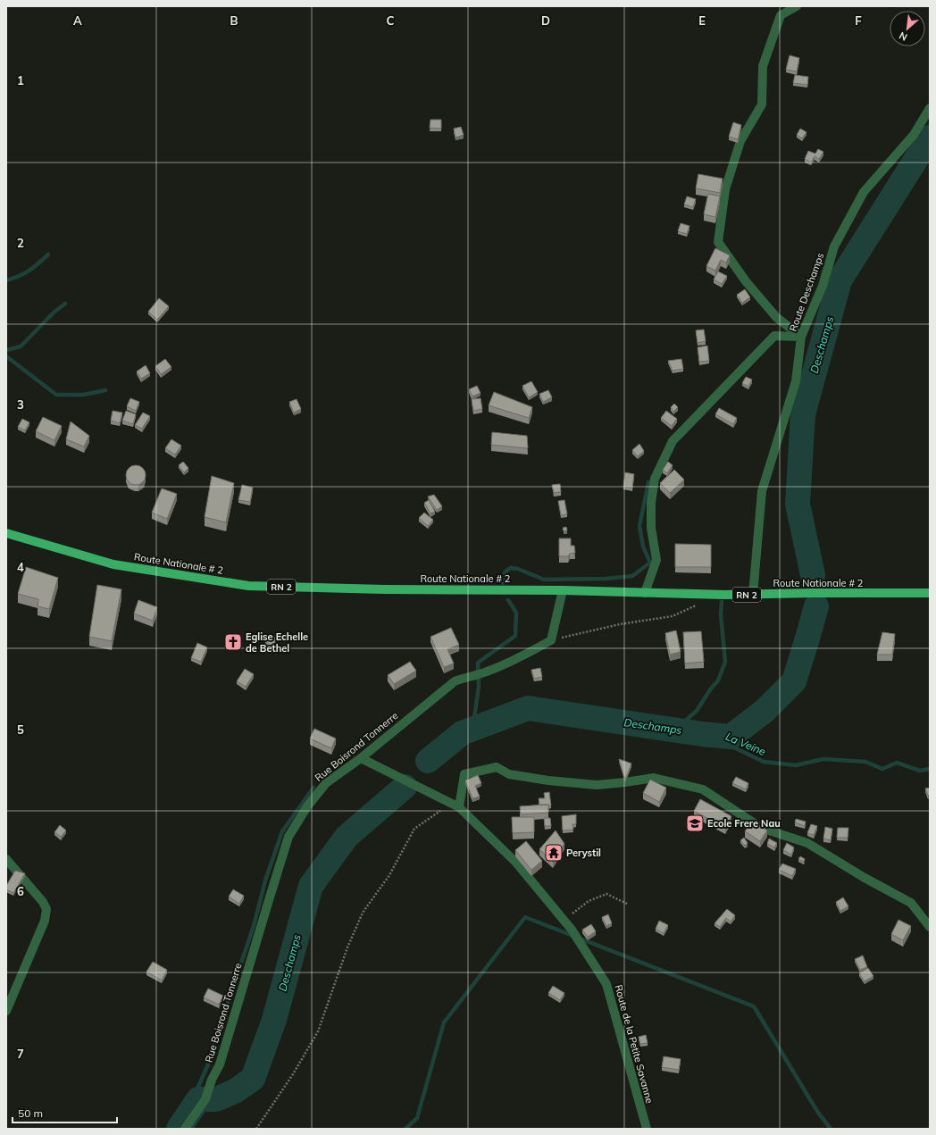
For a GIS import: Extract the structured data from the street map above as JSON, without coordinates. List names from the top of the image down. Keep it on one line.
{"streets":{"main road":["Route Nationale # 2","RN 2"],"street":["Route Deschamps","Rue Boisrond Tonnerre","Route de la Petite Savanne"]},"crossings":[["Route Deschamps","Route Nationale # 2"],["Rue Boisrond Tonnerre","Route de la Petite Savanne"]],"water":["Deschamps","La Veine"],"places":{"church":["Eglise Echelle de Bethel"],"school or university":["Ecole Frere Nau"],"temple":["Perystil"]},"scale_bar":"50 m","north":"bottom left","grid":{"columns":["A","B","C","D","E","F"],"rows":["1","2","3","4","5","6","7"]}}
